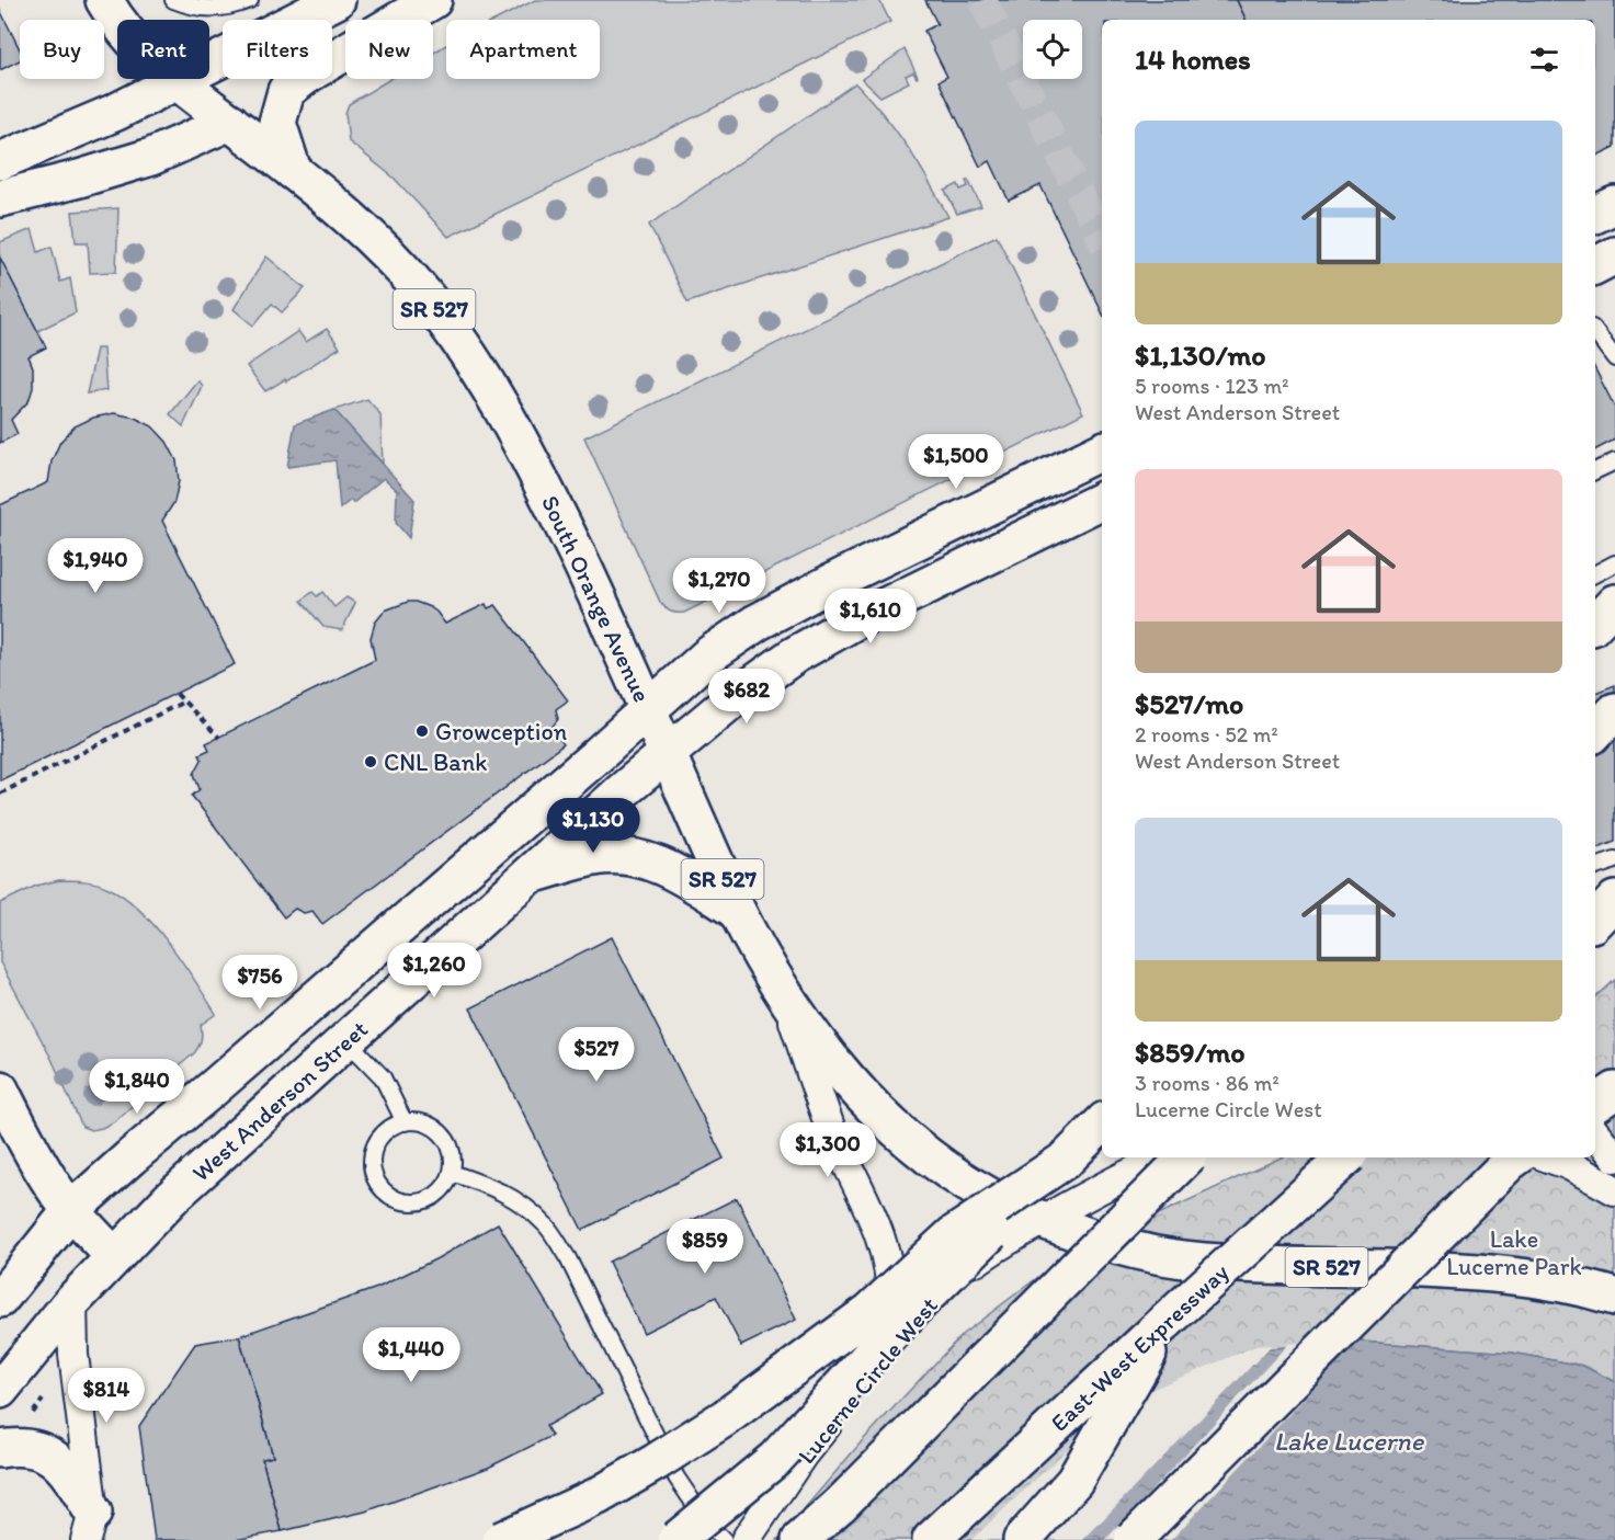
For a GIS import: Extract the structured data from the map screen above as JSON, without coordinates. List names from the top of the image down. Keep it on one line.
{"streets":{"main road":["SR 527","South Orange Avenue","West Anderson Street","East-West Expressway"],"street":["Lucerne Circle West"]},"crossings":[["South Orange Avenue","West Anderson Street"],["South Orange Avenue","Lucerne Circle West"]],"water":["Lake Lucerne"],"parks":["Lake Lucerne Park"],"places":["Growception","CNL Bank"],"page":{"chip":["Buy","Rent","Filters","New","Apartment"],"heading":"14 homes","list":[{"name":"$1,130/mo","note":"5 rooms · 123 m² · West Anderson Street"},{"name":"$527/mo","note":"2 rooms · 52 m² · West Anderson Street"},{"name":"$859/mo","note":"3 rooms · 86 m² · Lucerne Circle West"}],"price":["$1,500","$1,940","$1,270","$1,610","$682","$1,130","$1,260","$756","$527","$1,840","$1,300","$859","$1,440","$814"]}}
